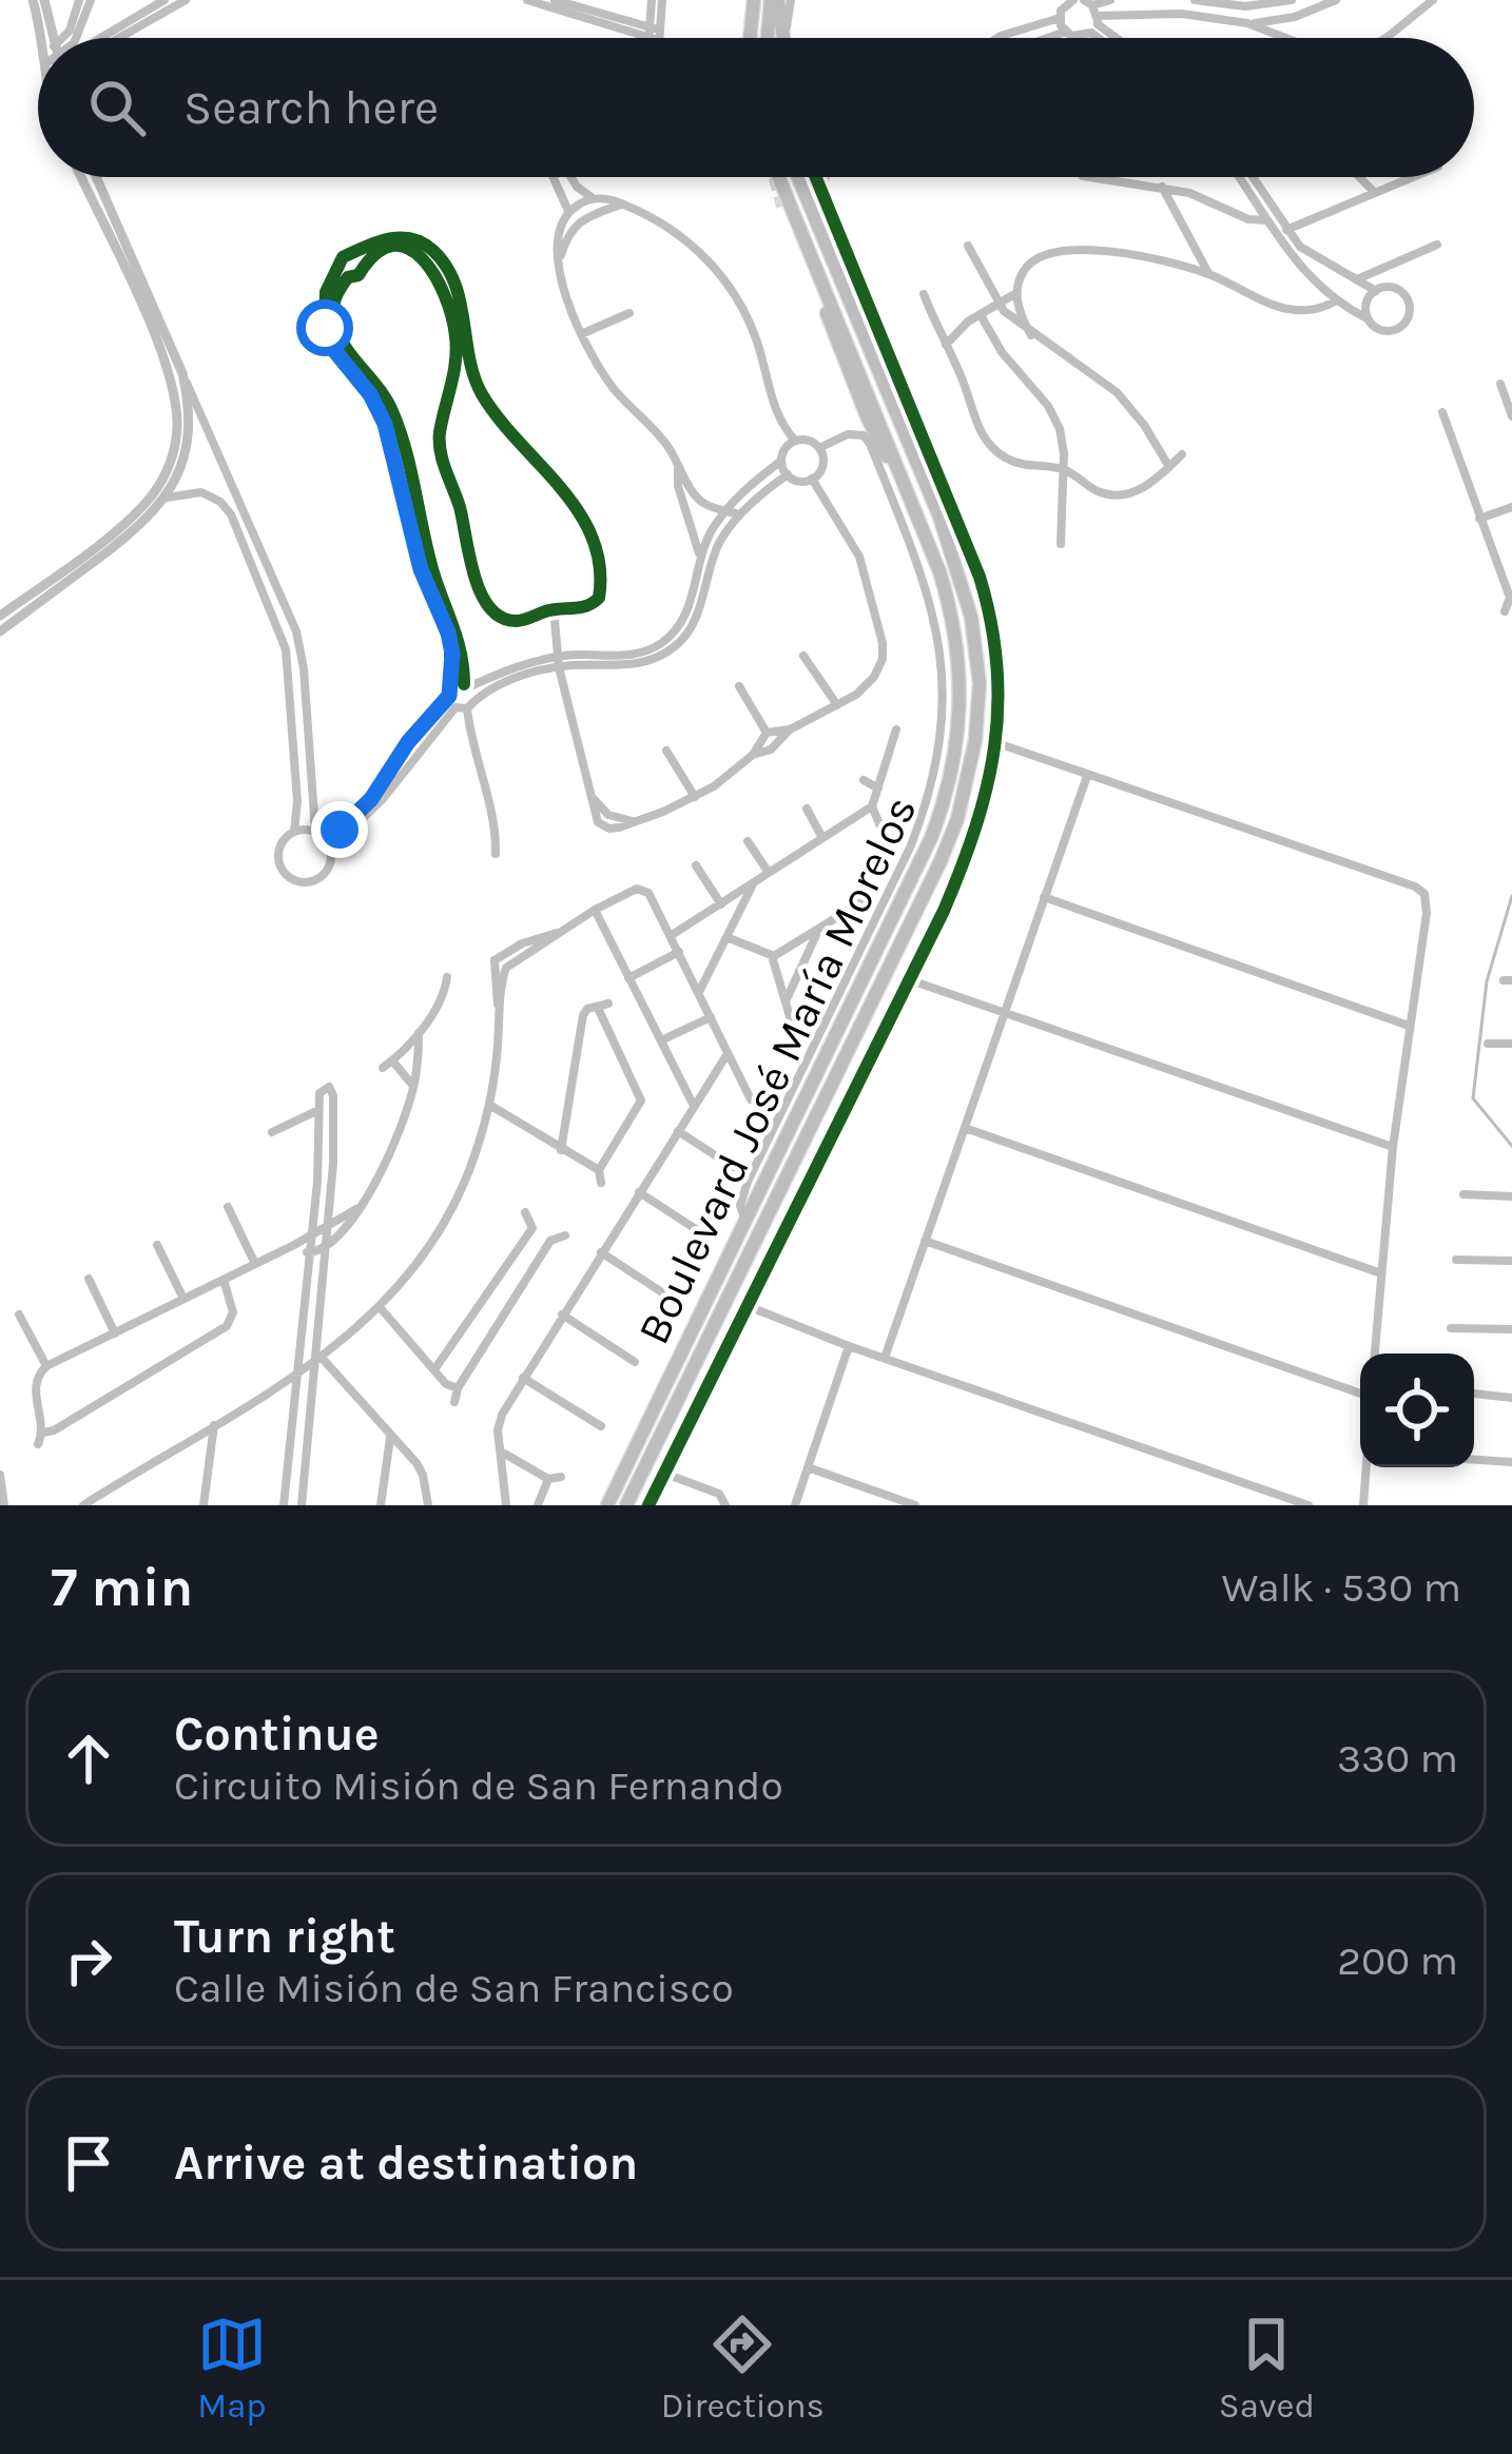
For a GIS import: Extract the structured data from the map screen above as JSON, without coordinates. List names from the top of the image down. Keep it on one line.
{"streets":{"main road":["Boulevard José María Morelos"]},"page":{"search":"Search here","heading":["7 min","Walk · 530 m"],"list":[["Continue","Circuito Misión de San Fernando","330 m"],["Turn right","Calle Misión de San Francisco","200 m"],"Arrive at destination"],"nav":["Map","Directions","Saved"]}}
